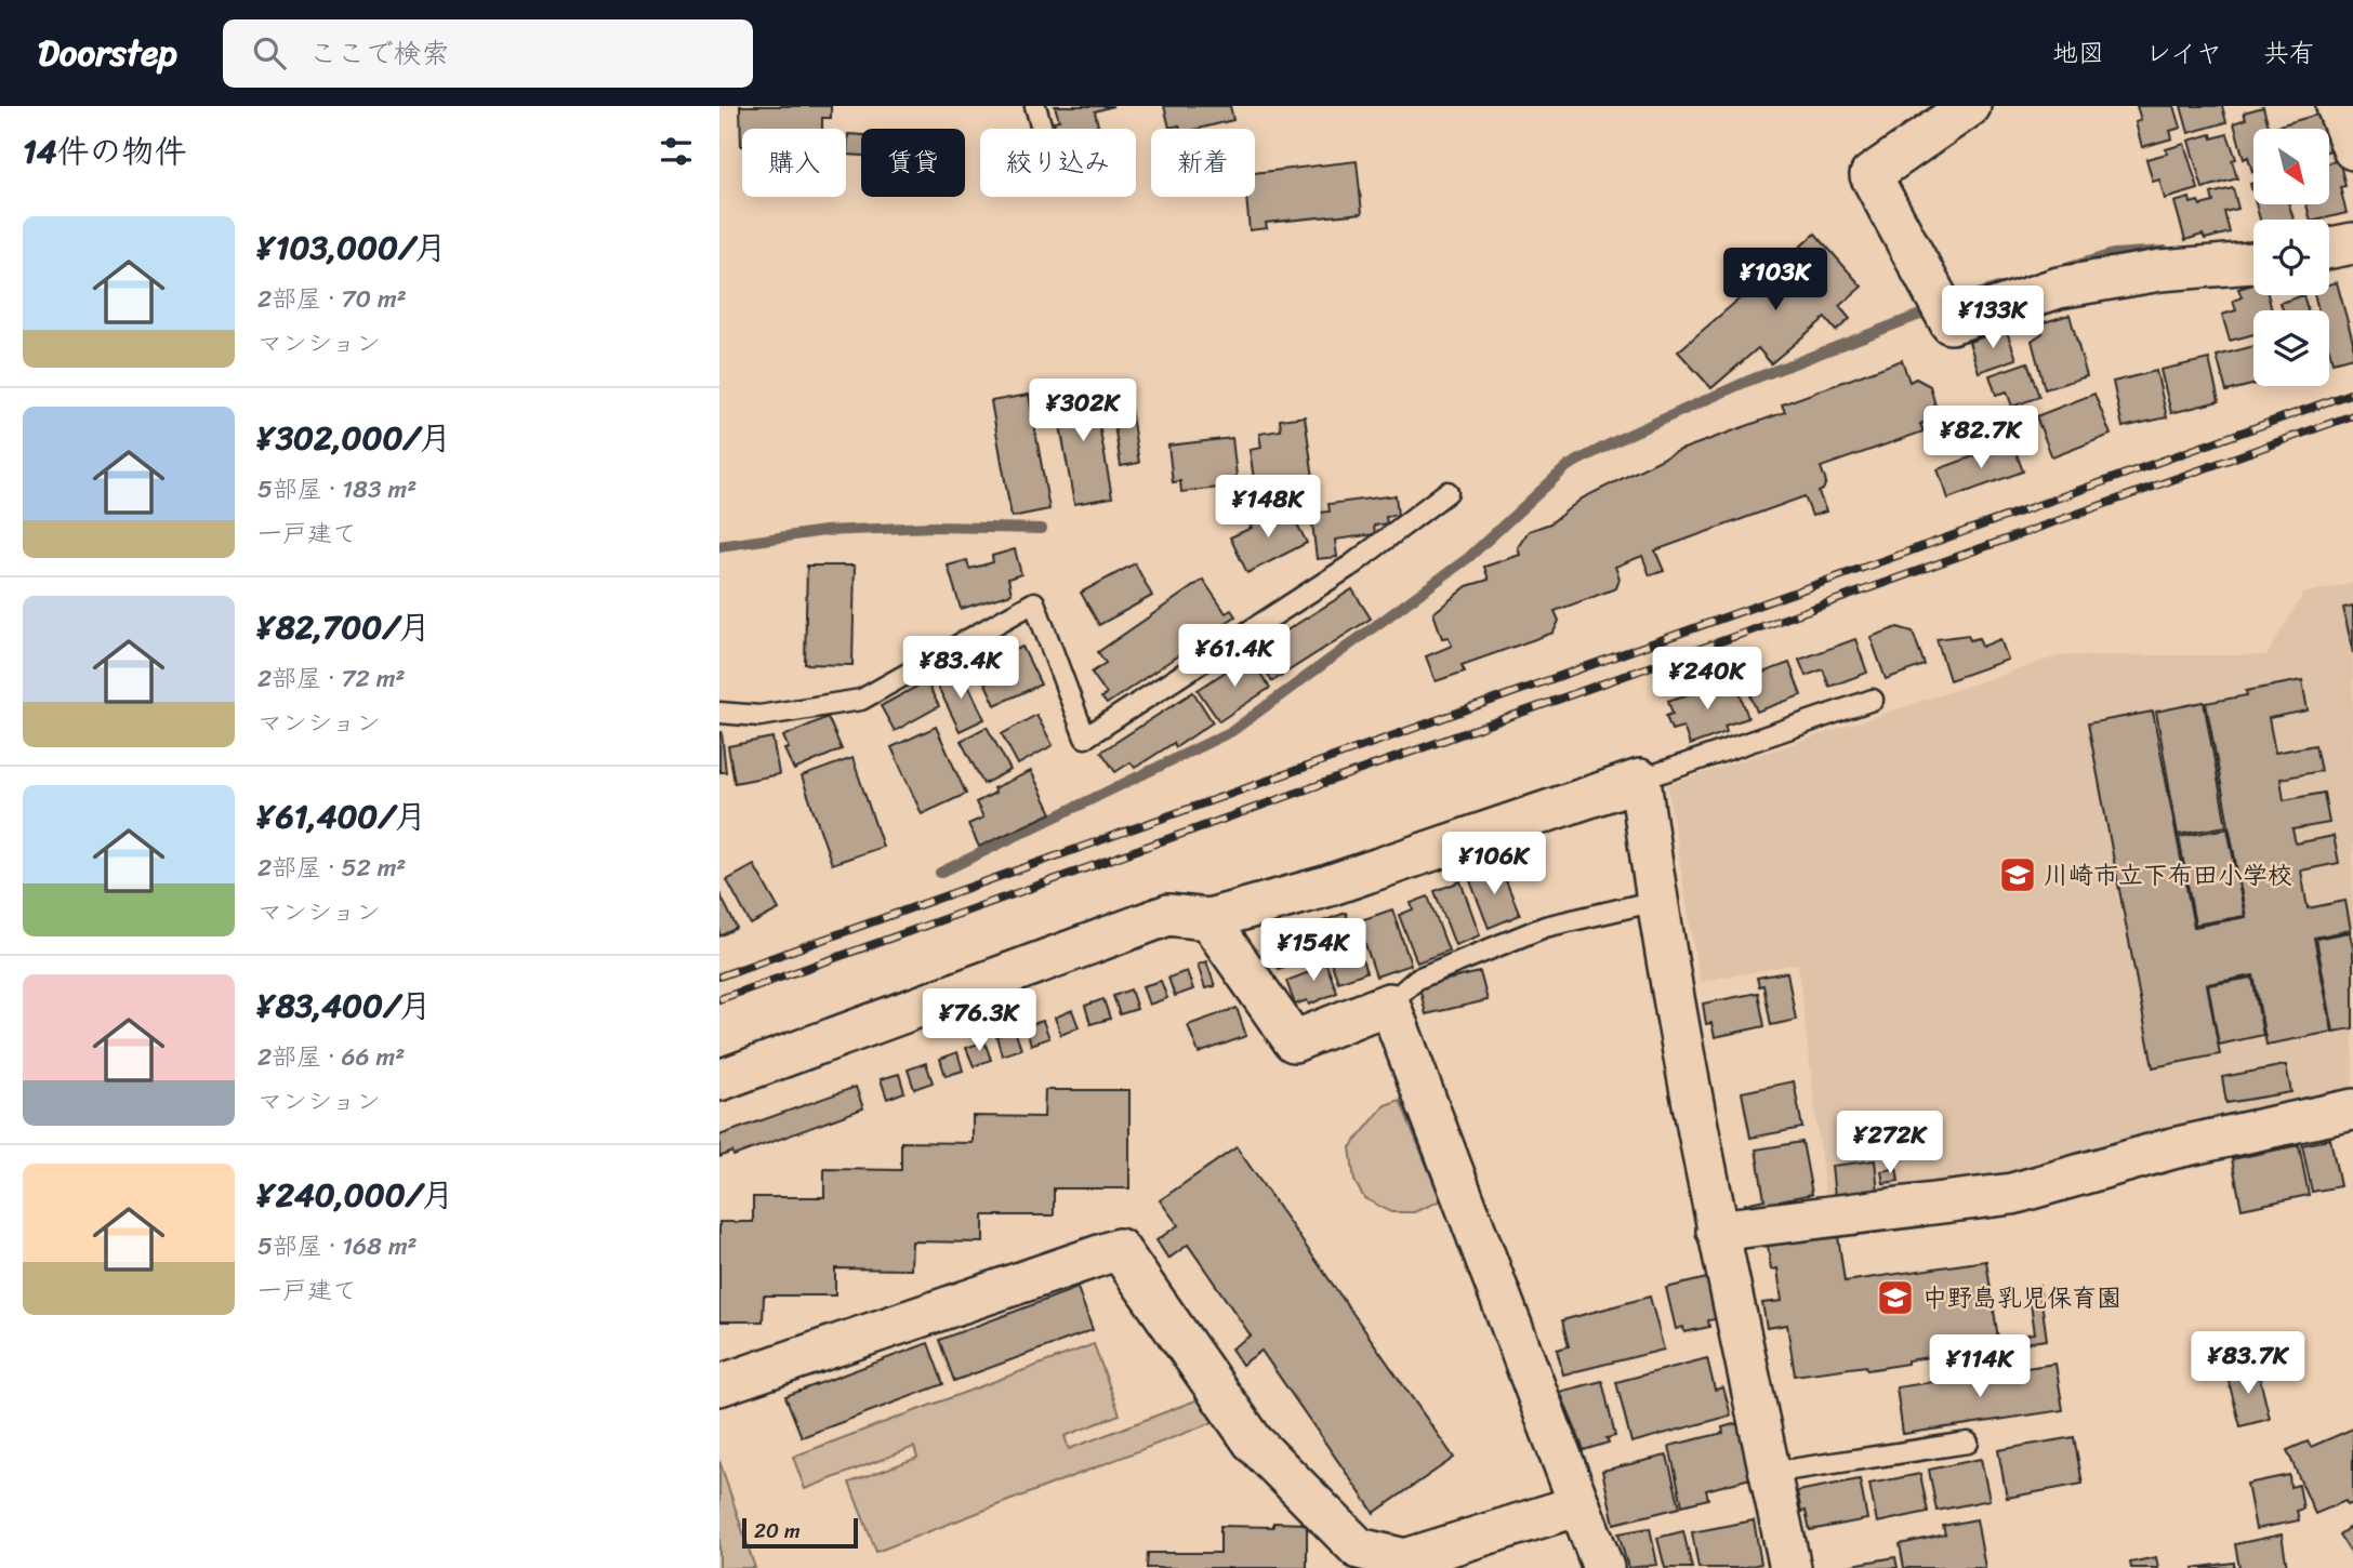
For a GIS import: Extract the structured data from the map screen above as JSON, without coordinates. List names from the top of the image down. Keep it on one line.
{"places":{"school or university":["川崎市立下布田小学校","中野島乳児保育園"]},"scale_bar":"20 m","north":"bottom right","page":{"header":"Doorstep","search":"ここで検索","nav":["地図","レイヤ","共有"],"heading":"14件の物件","chip":["購入","賃貸","絞り込み","新着"],"list":[{"name":"¥103,000/月","note":"2部屋 · 70 m² · マンション"},{"name":"¥302,000/月","note":"5部屋 · 183 m² · 一戸建て"},{"name":"¥82,700/月","note":"2部屋 · 72 m² · マンション"},{"name":"¥61,400/月","note":"2部屋 · 52 m² · マンション"},{"name":"¥83,400/月","note":"2部屋 · 66 m² · マンション"},{"name":"¥240,000/月","note":"5部屋 · 168 m² · 一戸建て"}],"price":["¥103K","¥133K","¥302K","¥82.7K","¥148K","¥61.4K","¥83.4K","¥240K","¥106K","¥154K","¥76.3K","¥272K","¥83.7K","¥114K"],"scale":"20 m"}}
